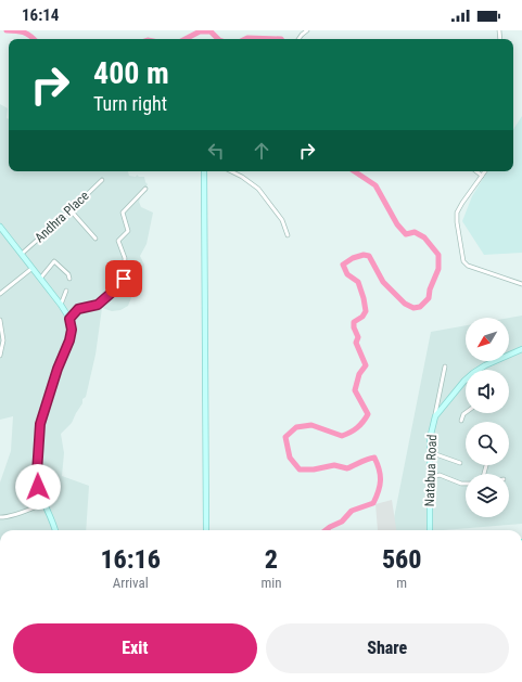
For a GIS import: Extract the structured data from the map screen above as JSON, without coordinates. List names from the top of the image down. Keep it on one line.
{"streets":{"street":["Andhra Place","Natabua Road"]},"north":"bottom left","page":{"status":"16:14","turn":["400 m","Turn right"],"eta":["16:16","Arrival","2","min","560","m"],"buttons":["Exit","Share"]}}
